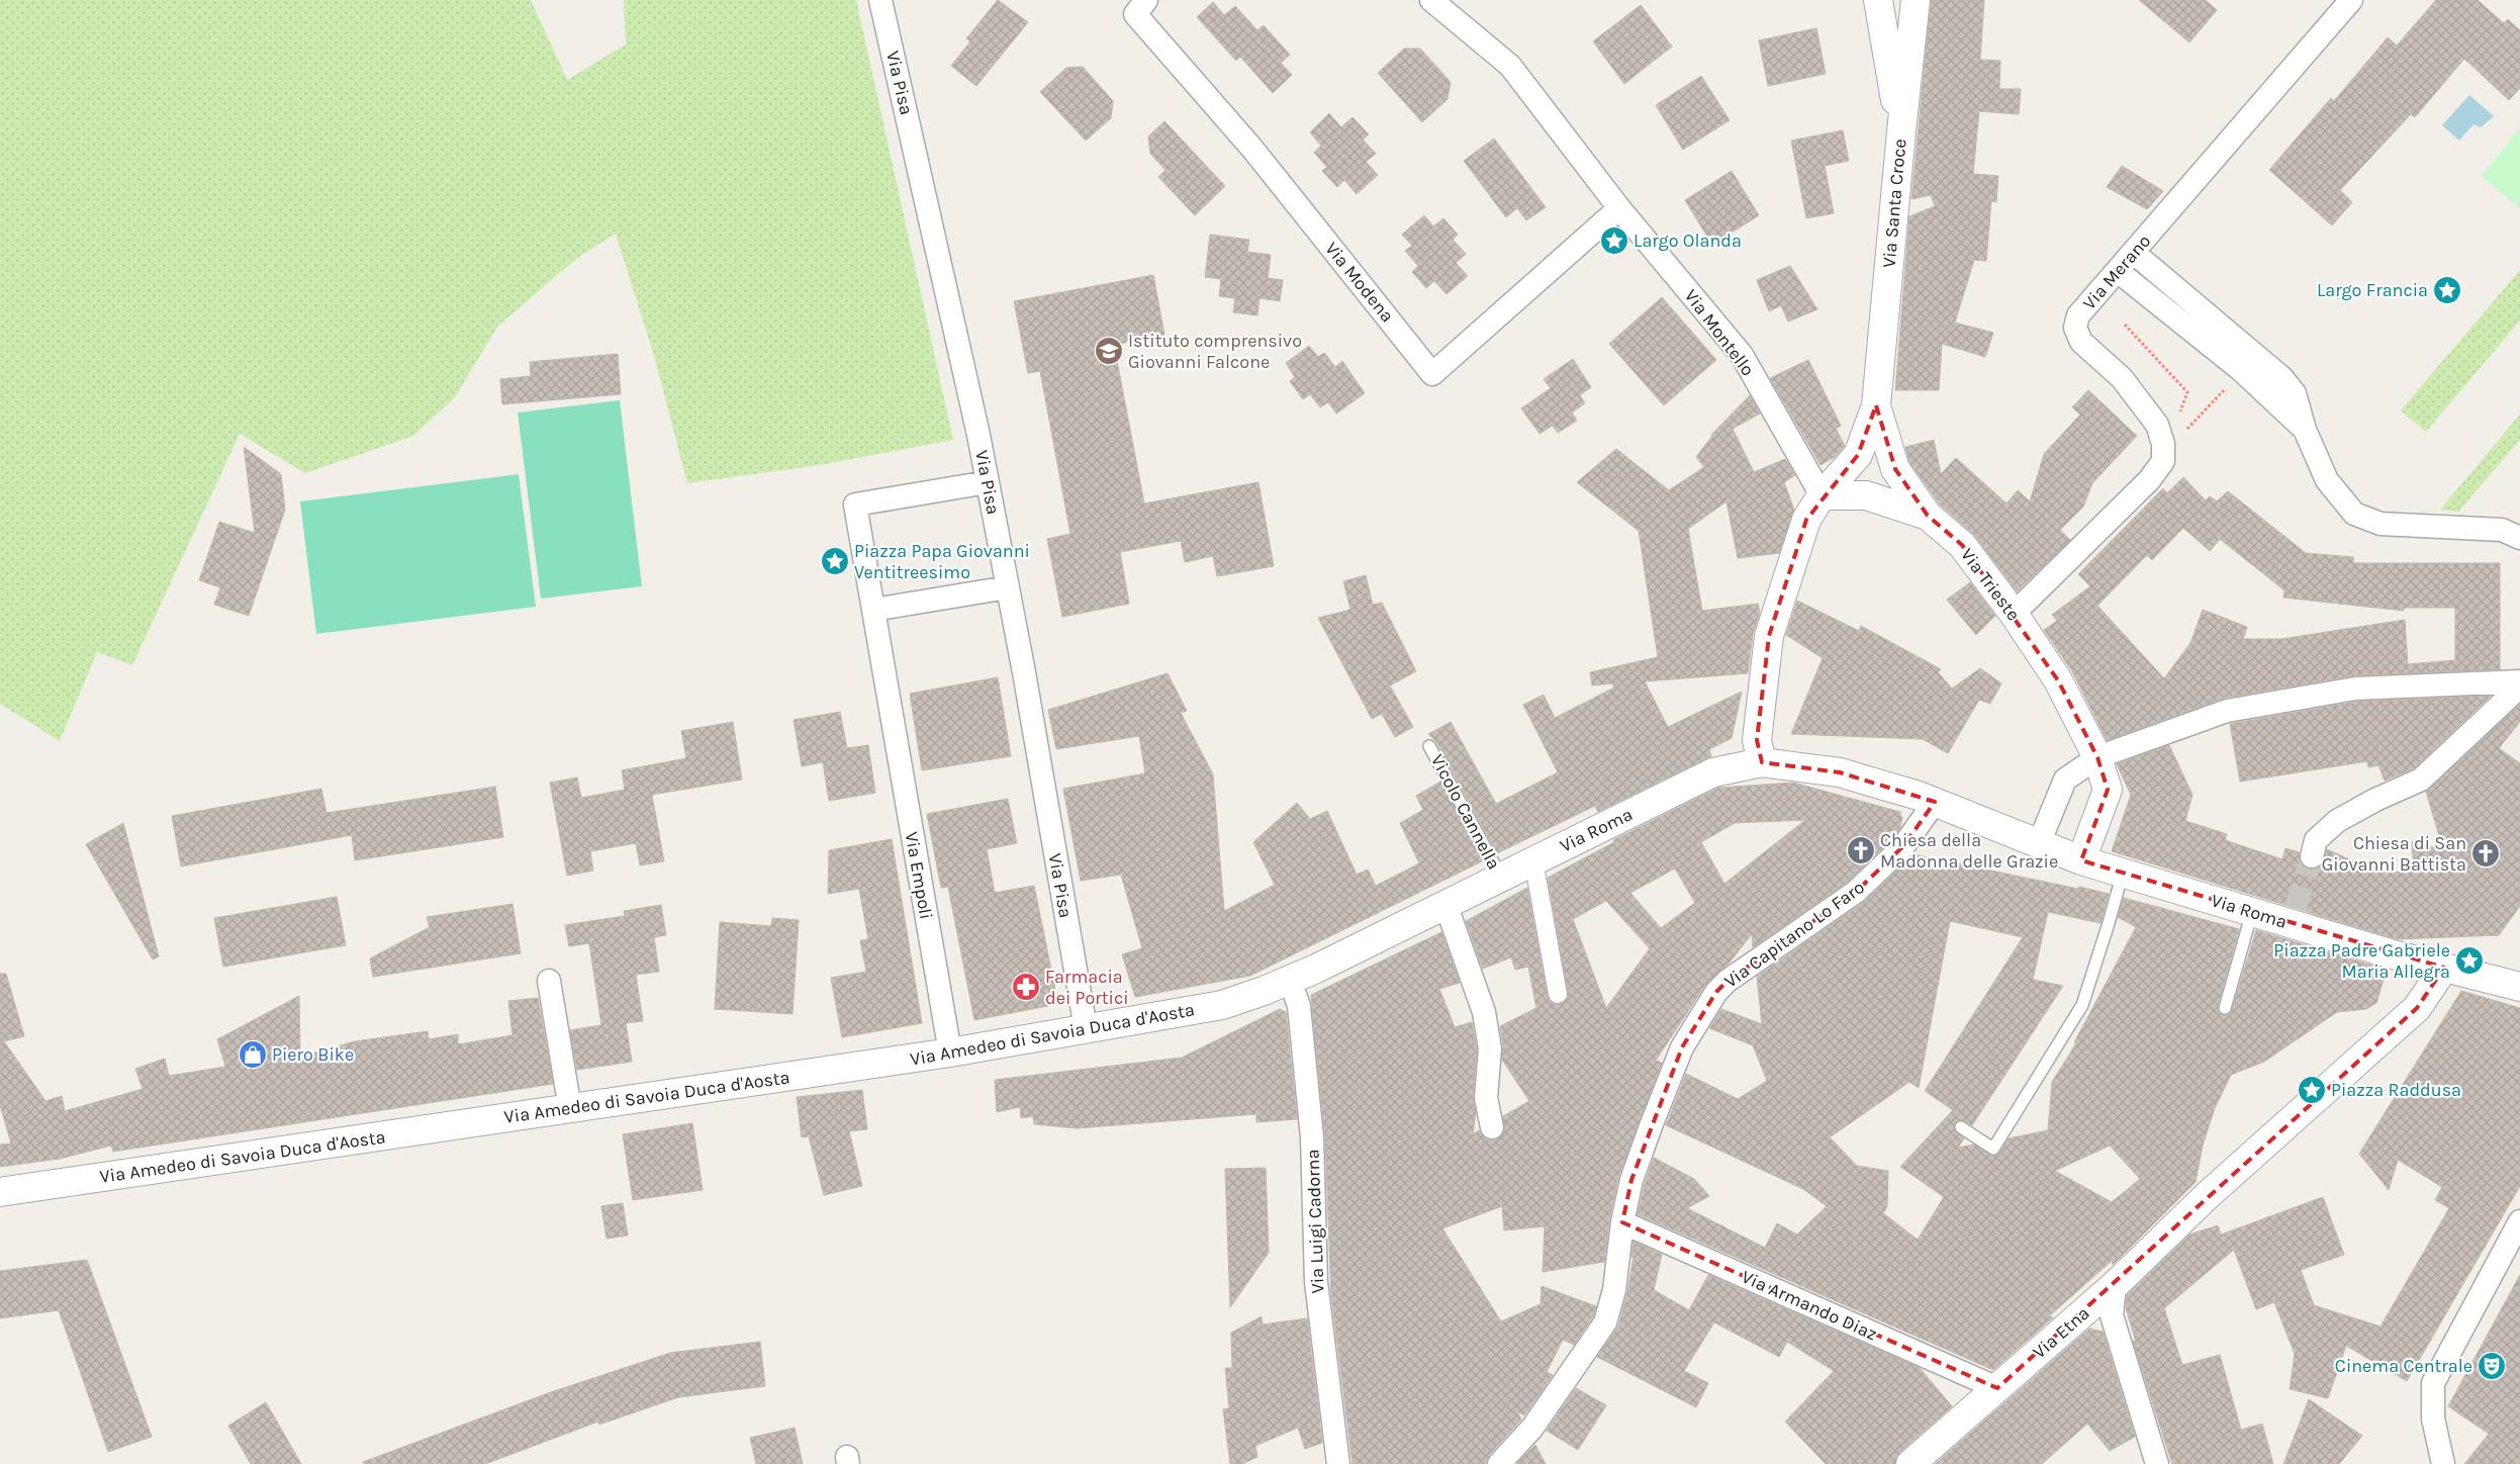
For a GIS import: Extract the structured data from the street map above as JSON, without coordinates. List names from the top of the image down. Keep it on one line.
{"streets":{"street":["Via Pisa","Via Santa Croce","Via Merano","Via Modena","Via Montello","Via Trieste","Via Roma","Via Empoli","Via Capitano Lo Faro","Via Amedeo di Savoia Duca d'Aosta","Via Luigi Cadorna","Via Armando Diaz","Via Etna"],"lane":["Vicolo Cannella"]},"crossings":[["Via Pisa","Via Empoli"],["Via Pisa","Via Amedeo di Savoia Duca d'Aosta"],["Via Merano","Via Trieste"],["Via Modena","Via Montello"],["Via Montello","Via Trieste"],["Via Trieste","Via Roma"],["Vicolo Cannella","Via Roma"],["Via Roma","Via Capitano Lo Faro"],["Via Roma","Via Amedeo di Savoia Duca d'Aosta"],["Via Roma","Via Luigi Cadorna"],["Via Roma","Via Etna"],["Via Empoli","Via Amedeo di Savoia Duca d'Aosta"],["Via Capitano Lo Faro","Via Armando Diaz"],["Via Amedeo di Savoia Duca d'Aosta","Via Luigi Cadorna"],["Via Armando Diaz","Via Etna"]],"places":{"place":["Largo Olanda","Largo Francia","Piazza Papa Giovanni Ventitreesimo","Piazza Padre Gabriele Maria Allegra","Piazza Raddusa"],"school or university":["Istituto comprensivo Giovanni Falcone"],"church":["Chiesa della Madonna delle Grazie","Chiesa di San Giovanni Battista"],"pharmacy":["Farmacia dei Portici"],"shop":["Piero Bike"],"theatre":["Cinema Centrale"]}}
